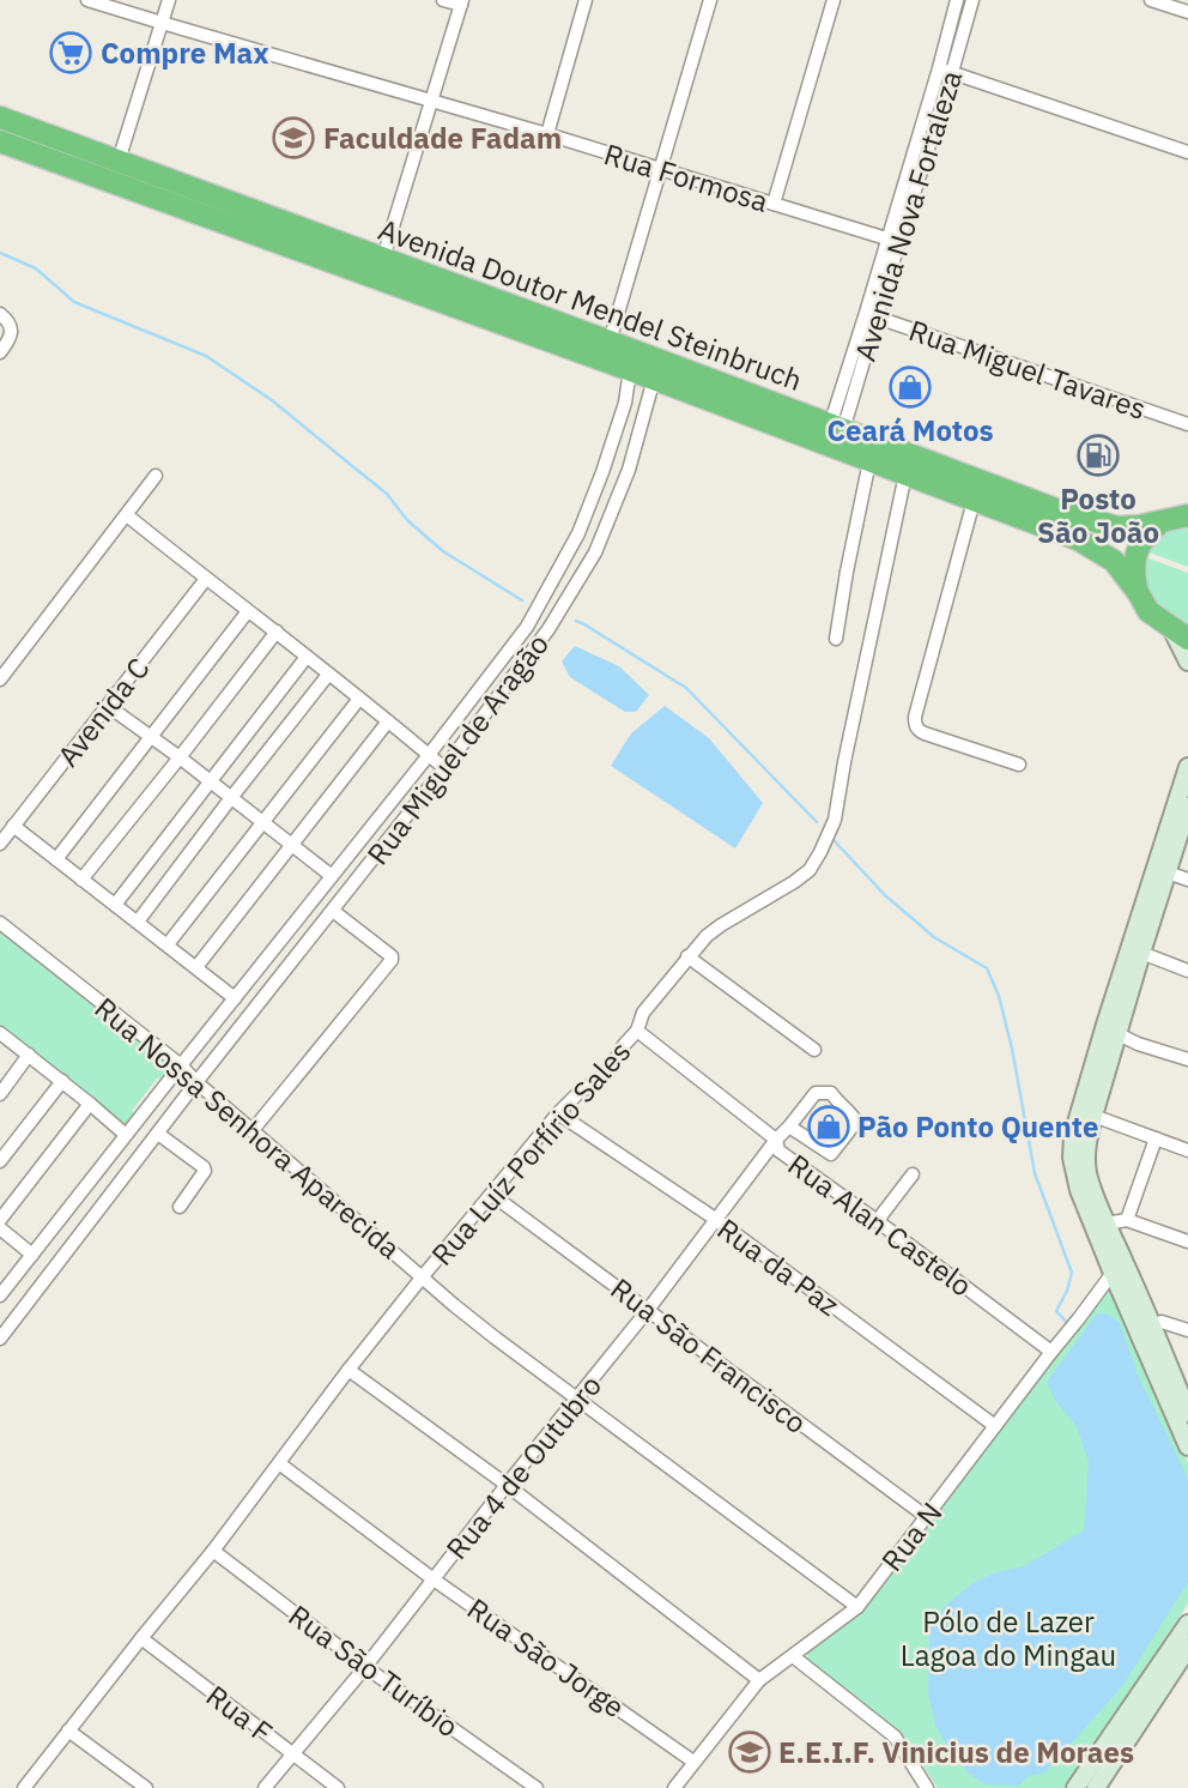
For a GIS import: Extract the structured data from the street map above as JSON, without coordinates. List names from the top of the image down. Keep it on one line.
{"streets":{"highway":["Avenida Doutor Mendel Steinbruch"],"street":["Rua Formosa","Avenida Nova Fortaleza","Rua Miguel Tavares","Avenida C","Rua Miguel de Aragão","Rua Nossa Senhora Aparecida","Rua Luíz Porfírio Sales","Rua Alan Castelo","Rua da Paz","Rua São Francisco","Rua 4 de Outubro","Rua N","Rua São Jorge","Rua São Turíbio","Rua F"]},"crossings":[["Rua Formosa","Avenida Nova Fortaleza"],["Avenida Nova Fortaleza","Avenida Doutor Mendel Steinbruch"],["Avenida Nova Fortaleza","Rua Miguel Tavares"],["Avenida Doutor Mendel Steinbruch","Rua Miguel de Aragão"],["Avenida Doutor Mendel Steinbruch","Rua Luíz Porfírio Sales"],["Rua Miguel de Aragão","Rua Nossa Senhora Aparecida"],["Rua Nossa Senhora Aparecida","Rua Luíz Porfírio Sales"],["Rua Nossa Senhora Aparecida","Rua 4 de Outubro"],["Rua Nossa Senhora Aparecida","Rua N"],["Rua Luíz Porfírio Sales","Rua Alan Castelo"],["Rua Luíz Porfírio Sales","Rua da Paz"],["Rua Luíz Porfírio Sales","Rua São Francisco"],["Rua Luíz Porfírio Sales","Rua São Jorge"],["Rua Luíz Porfírio Sales","Rua São Turíbio"],["Rua Luíz Porfírio Sales","Rua F"],["Rua Alan Castelo","Rua 4 de Outubro"],["Rua Alan Castelo","Rua N"],["Rua da Paz","Rua 4 de Outubro"],["Rua da Paz","Rua N"],["Rua São Francisco","Rua 4 de Outubro"],["Rua São Francisco","Rua N"],["Rua 4 de Outubro","Rua São Jorge"],["Rua 4 de Outubro","Rua São Turíbio"],["Rua 4 de Outubro","Rua F"],["Rua N","Rua São Jorge"]],"parks":["Pólo de Lazer Lagoa do Mingau"],"places":{"supermarket":["Compre Max"],"school or university":["Faculdade Fadam","E.E.I.F. Vinicius de Moraes"],"shop":["Ceará Motos","Pão Ponto Quente"],"fuel station":["Posto São João"]}}
